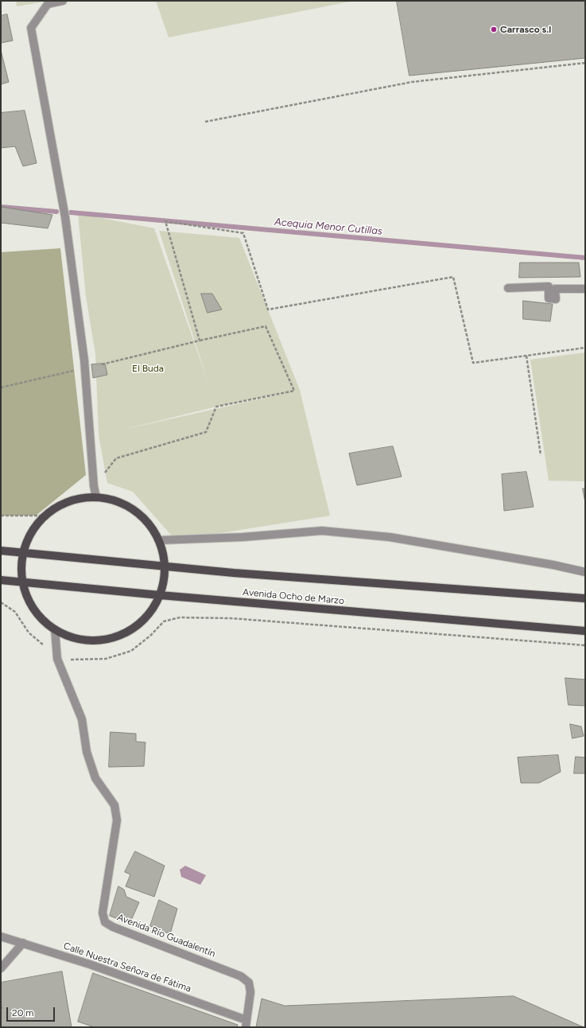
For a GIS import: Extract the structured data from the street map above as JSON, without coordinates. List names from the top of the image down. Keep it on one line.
{"streets":{"main road":["Avenida Ocho de Marzo"],"street":["Avenida Río Guadalentín","Calle Nuestra Señora de Fátima"]},"crossings":[["Avenida Río Guadalentín","Calle Nuestra Señora de Fátima"]],"water":["Acequia Menor Cutillas"],"parks":["El Buda"],"places":["Carrasco s.l"],"scale_bar":"20 m"}
